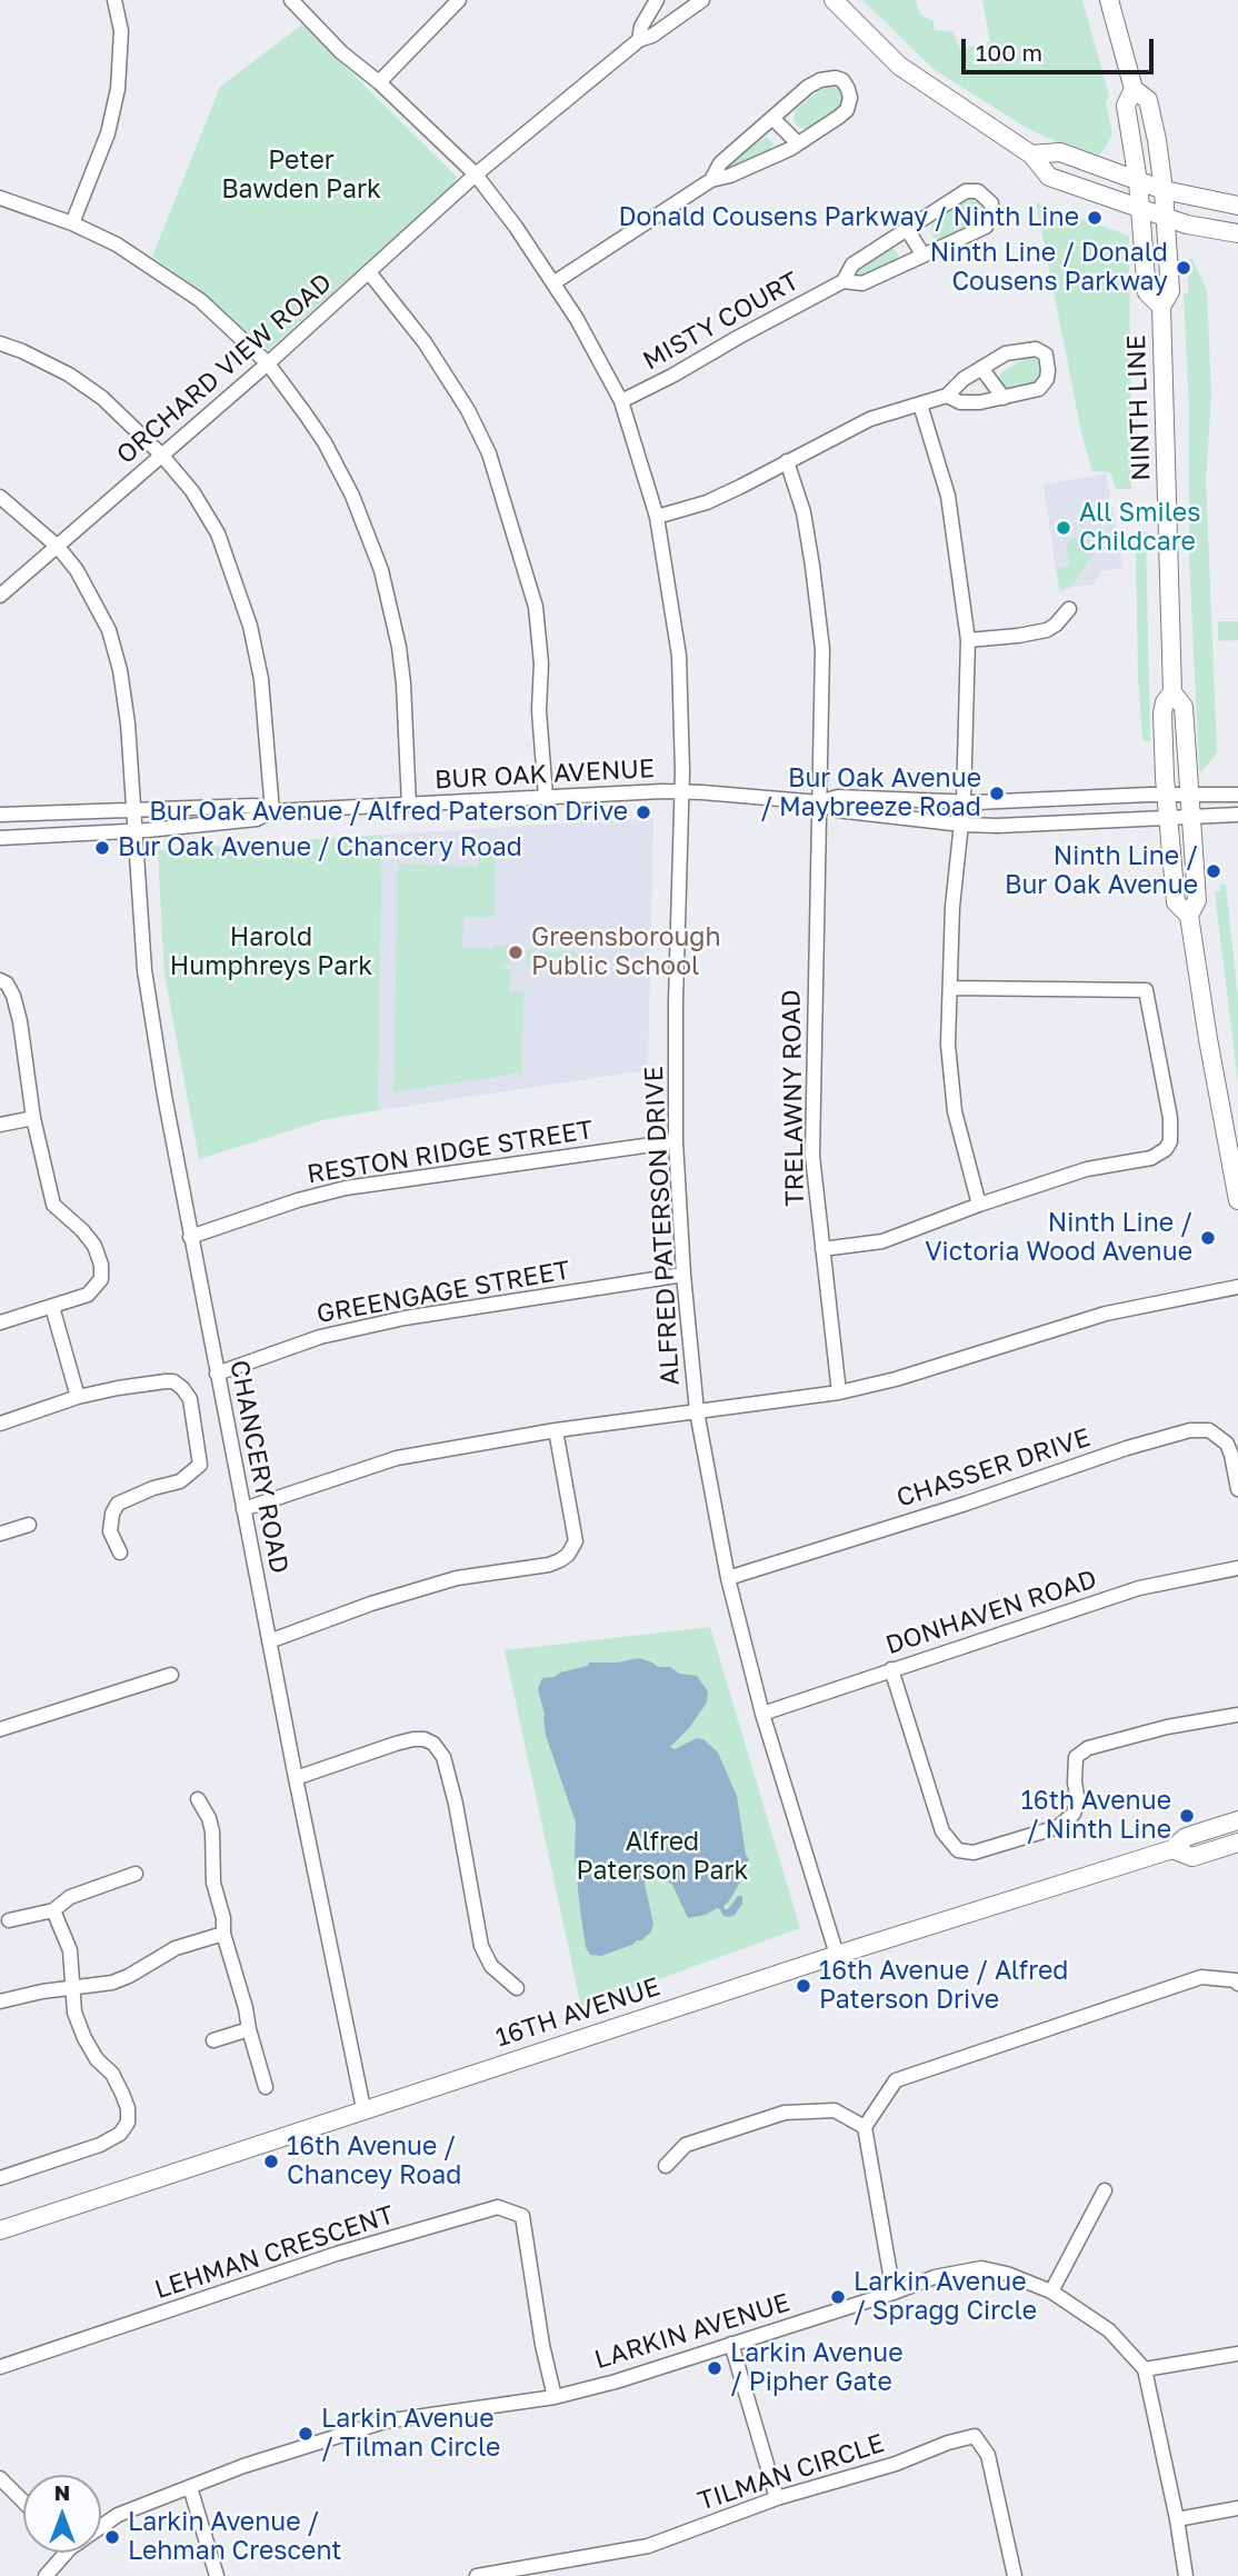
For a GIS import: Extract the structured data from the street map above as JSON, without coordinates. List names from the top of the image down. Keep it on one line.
{"streets":{"main road":["NINTH LINE","16TH AVENUE"],"street":["MISTY COURT","ORCHARD VIEW ROAD","BUR OAK AVENUE","TRELAWNY ROAD","RESTON RIDGE STREET","ALFRED PATERSON DRIVE","GREENGAGE STREET","CHANCERY ROAD","CHASSER DRIVE","DONHAVEN ROAD","LEHMAN CRESCENT","LARKIN AVENUE","TILMAN CIRCLE"]},"crossings":[["MISTY COURT","ALFRED PATERSON DRIVE"],["ORCHARD VIEW ROAD","ALFRED PATERSON DRIVE"],["ORCHARD VIEW ROAD","CHANCERY ROAD"],["NINTH LINE","BUR OAK AVENUE"],["BUR OAK AVENUE","TRELAWNY ROAD"],["BUR OAK AVENUE","ALFRED PATERSON DRIVE"],["BUR OAK AVENUE","CHANCERY ROAD"],["RESTON RIDGE STREET","ALFRED PATERSON DRIVE"],["RESTON RIDGE STREET","CHANCERY ROAD"],["ALFRED PATERSON DRIVE","GREENGAGE STREET"],["ALFRED PATERSON DRIVE","CHASSER DRIVE"],["ALFRED PATERSON DRIVE","DONHAVEN ROAD"],["ALFRED PATERSON DRIVE","16TH AVENUE"],["GREENGAGE STREET","CHANCERY ROAD"],["CHANCERY ROAD","16TH AVENUE"],["LEHMAN CRESCENT","LARKIN AVENUE"]],"parks":["Peter Bawden Park","Harold Humphreys Park","Alfred Paterson Park"],"places":["Donald Cousens Parkway / Ninth Line","Ninth Line / Donald Cousens Parkway","All Smiles Childcare","Bur Oak Avenue / Maybreeze Road","Bur Oak Avenue / Alfred Paterson Drive","Bur Oak Avenue / Chancery Road","Ninth Line / Bur Oak Avenue","Greensborough Public School","Ninth Line / Victoria Wood Avenue","16th Avenue / Ninth Line","16th Avenue / Alfred Paterson Drive","16th Avenue / Chancey Road","Larkin Avenue / Spragg Circle","Larkin Avenue / Pipher Gate","Larkin Avenue / Tilman Circle","Larkin Avenue / Lehman Crescent"],"scale_bar":"100 m","north":"top"}
